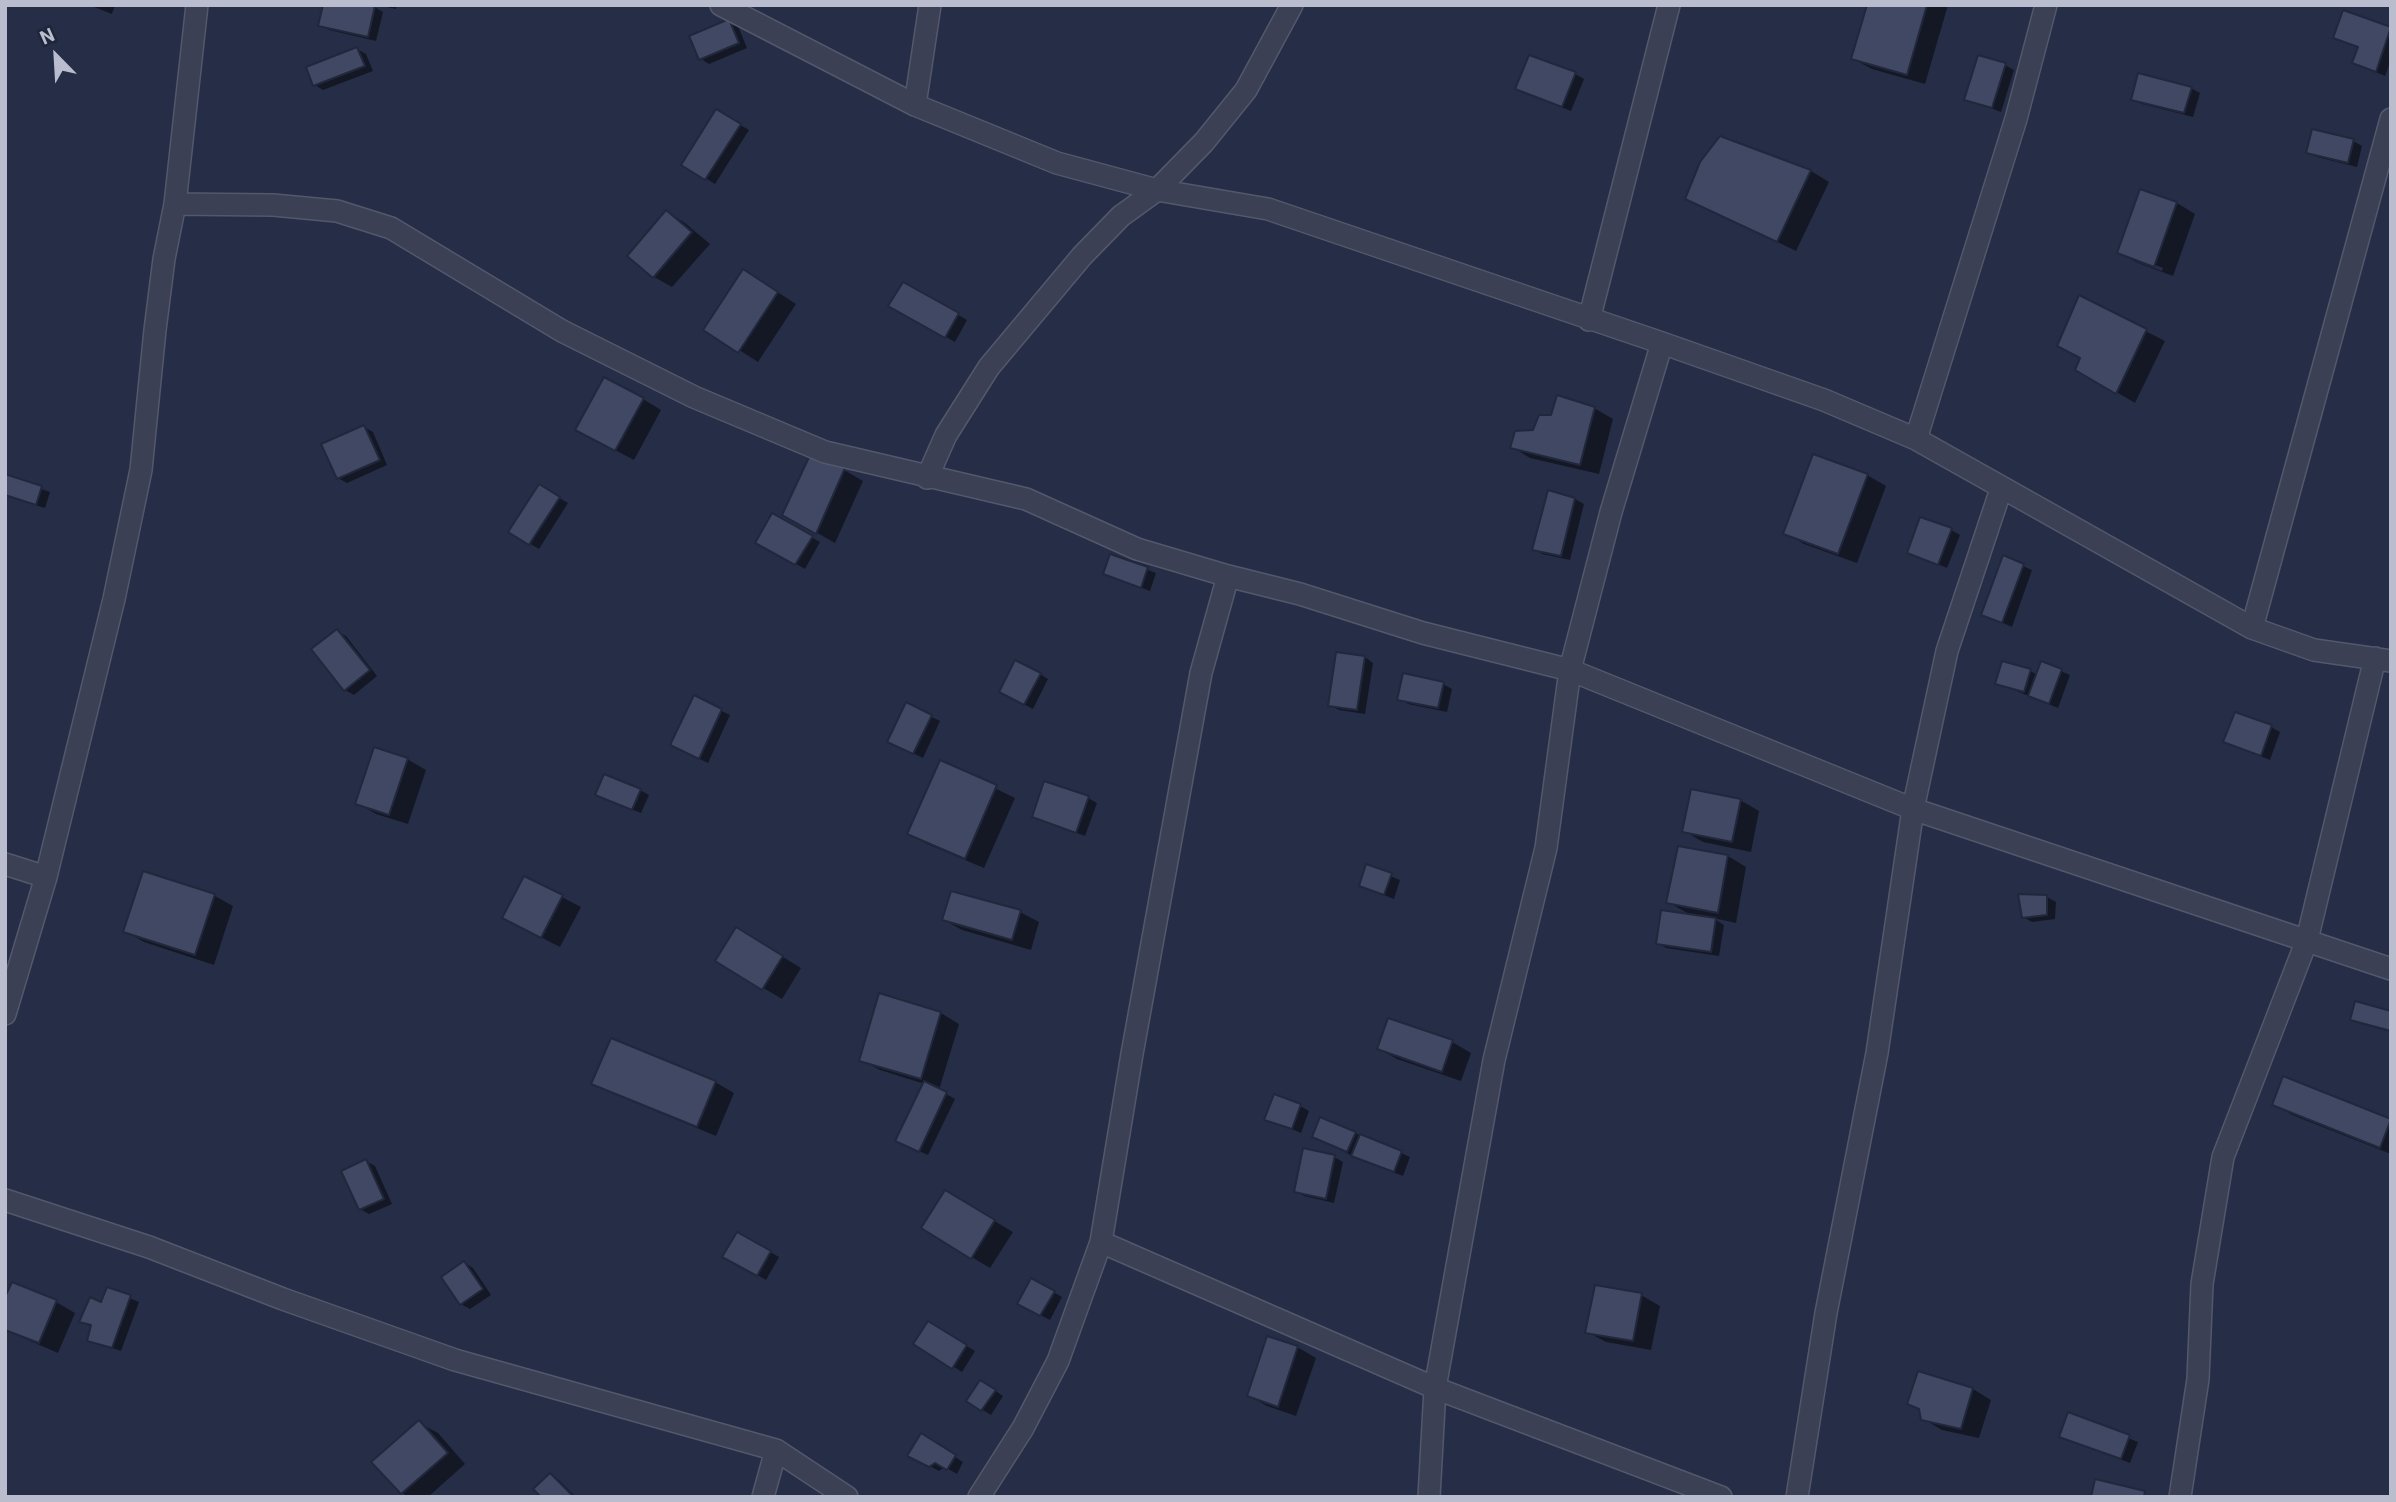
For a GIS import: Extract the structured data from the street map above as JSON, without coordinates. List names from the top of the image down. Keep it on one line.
{"north":"top left"}
